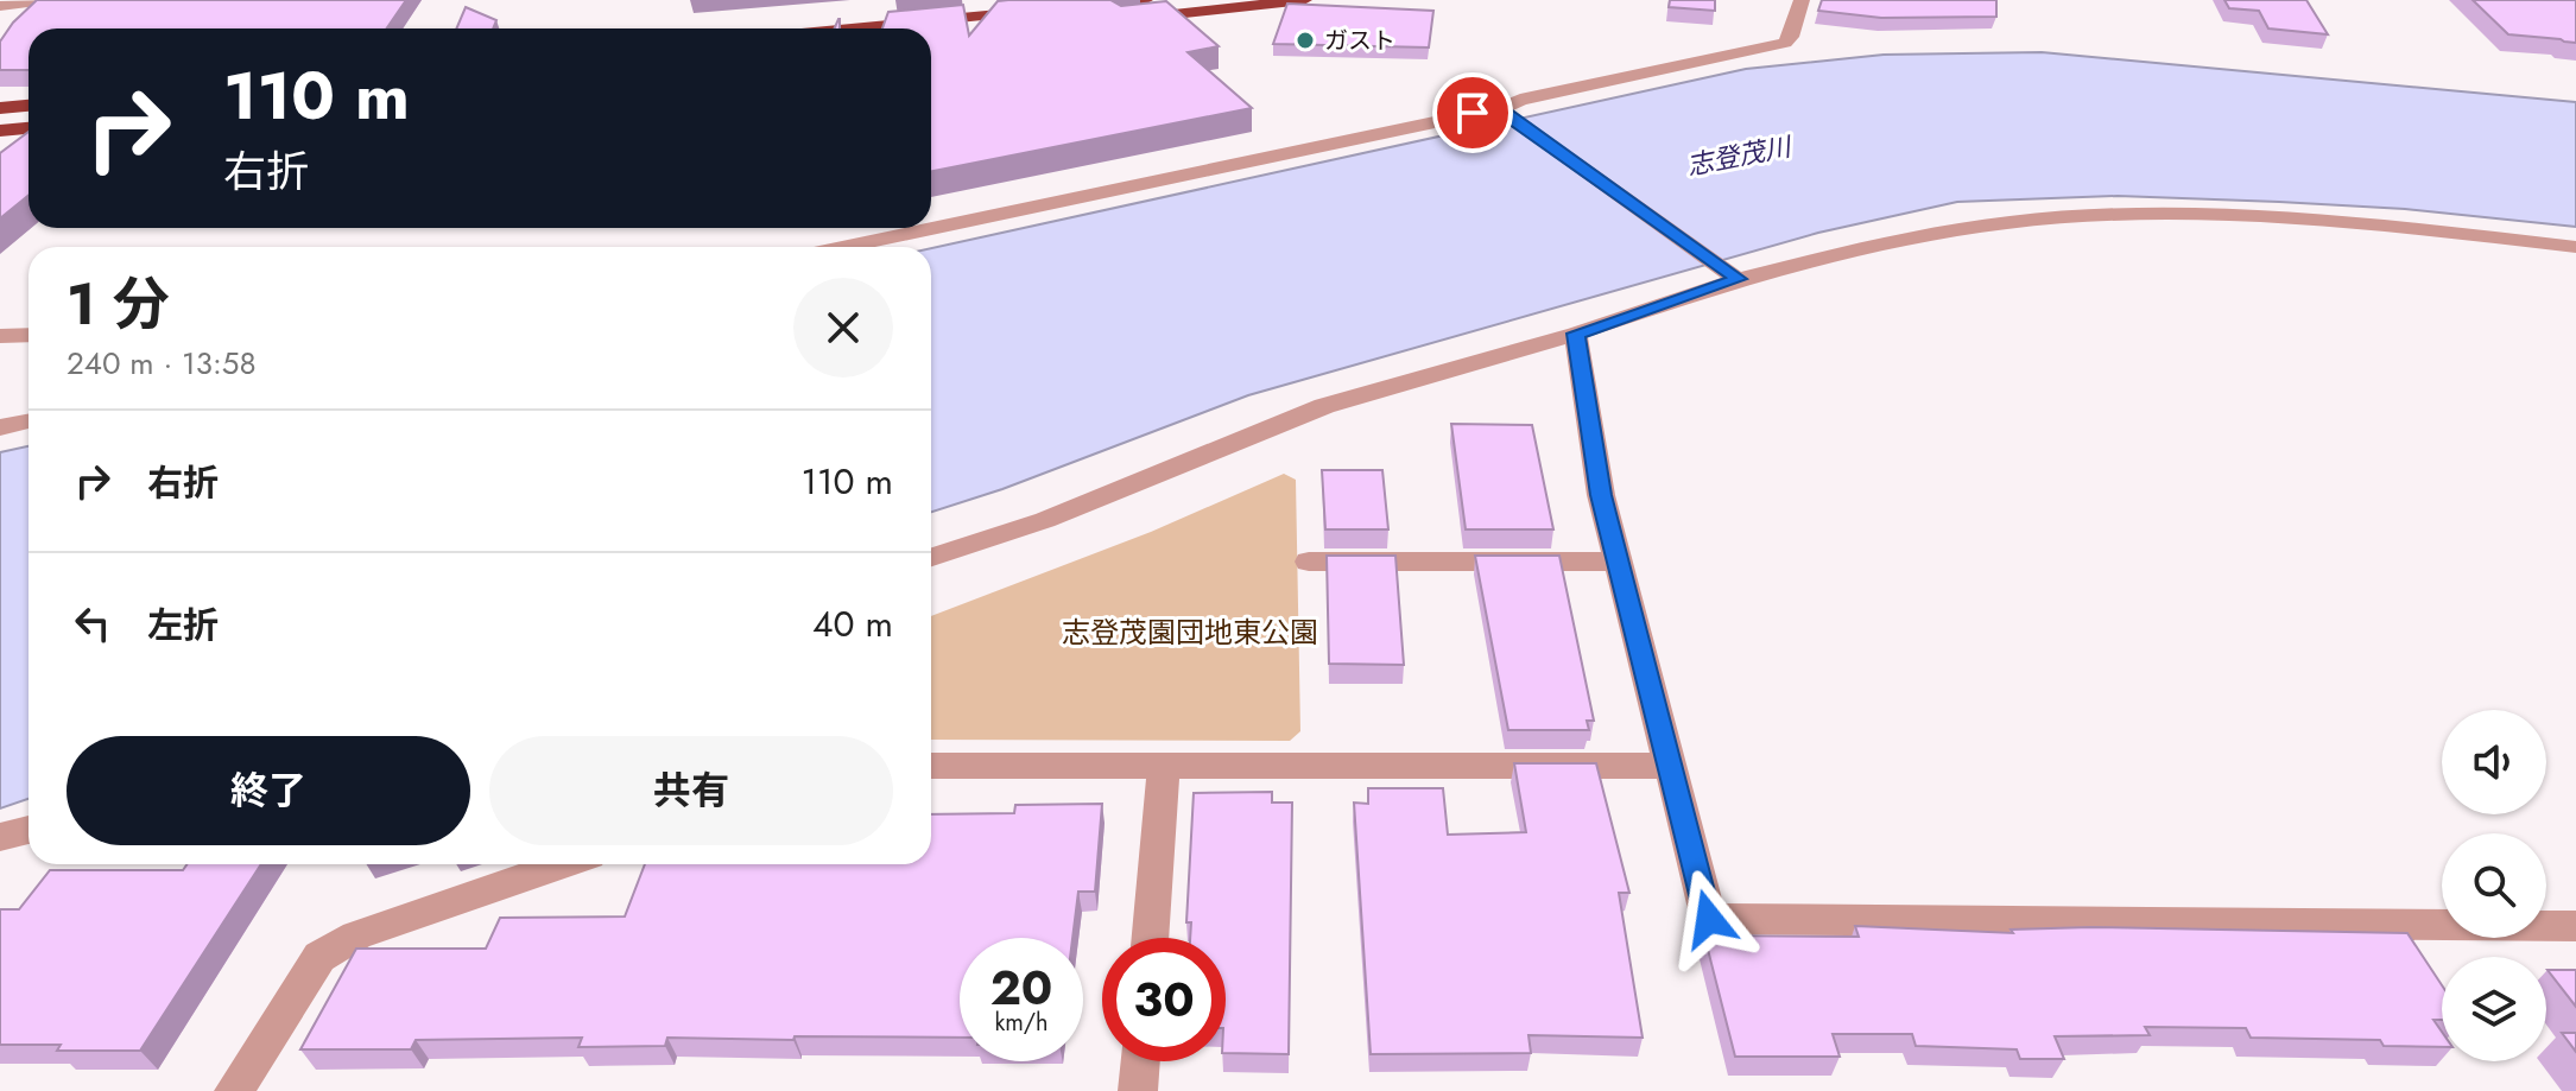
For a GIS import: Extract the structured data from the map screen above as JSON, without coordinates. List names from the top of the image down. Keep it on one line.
{"water":["志登茂川"],"parks":["志登茂園団地東公園"],"places":["ガスト"],"page":{"turn":["110 m","右折"],"heading":["1 分","240 m · 13:58"],"list":[{"name":"右折","value":"110 m"},{"name":"左折","value":"40 m"}],"buttons":["終了","共有"],"speed":"20 km/h","limit":"30"}}
